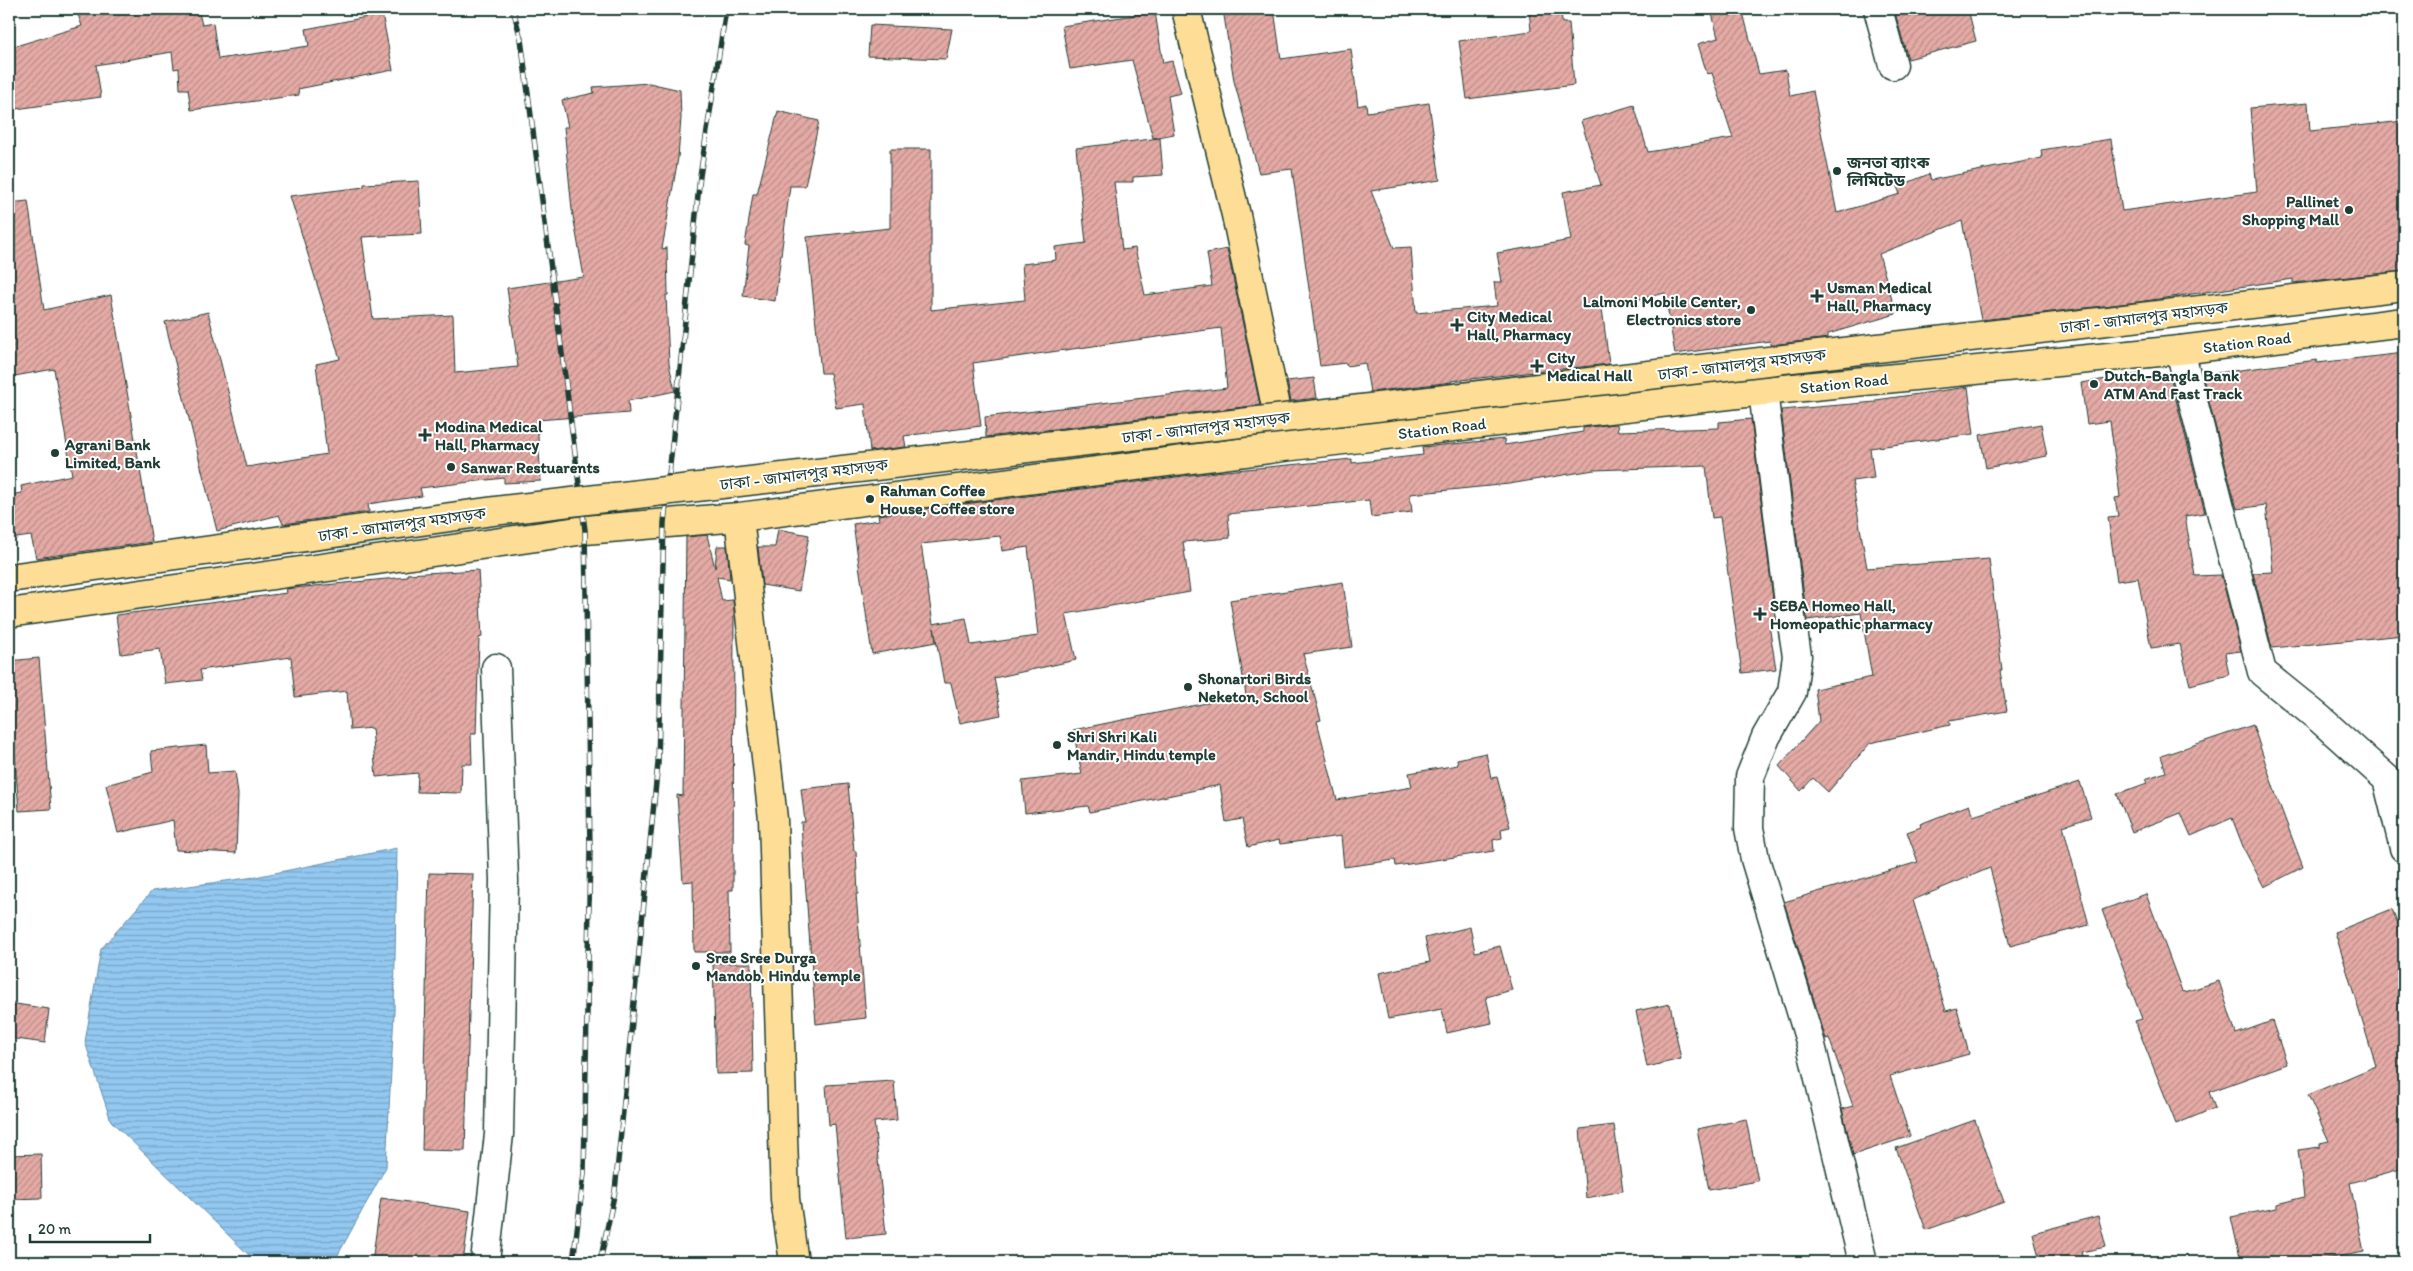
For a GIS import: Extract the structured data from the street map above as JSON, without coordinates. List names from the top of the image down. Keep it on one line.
{"streets":{"main road":["ঢাকা - জামালপুর মহাসড়ক","Station Road"]},"places":{"other":["জনতা ব্যাংক লিমিটেড","Pallinet Shopping Mall","Lalmoni Mobile Center, Electronics store","Dutch-Bangla Bank ATM And Fast Track","Agrani Bank Limited, Bank","Sanwar Restuarents","Rahman Coffee House, Coffee store","Shonartori Birds Neketon, School","Shri Shri Kali Mandir, Hindu temple","Sree Sree Durga Mandob, Hindu temple"],"health":["Usman Medical Hall, Pharmacy","City Medical Hall, Pharmacy","City Medical Hall","Modina Medical Hall, Pharmacy","SEBA Homeo Hall, Homeopathic pharmacy"]},"scale_bar":"20 m"}
